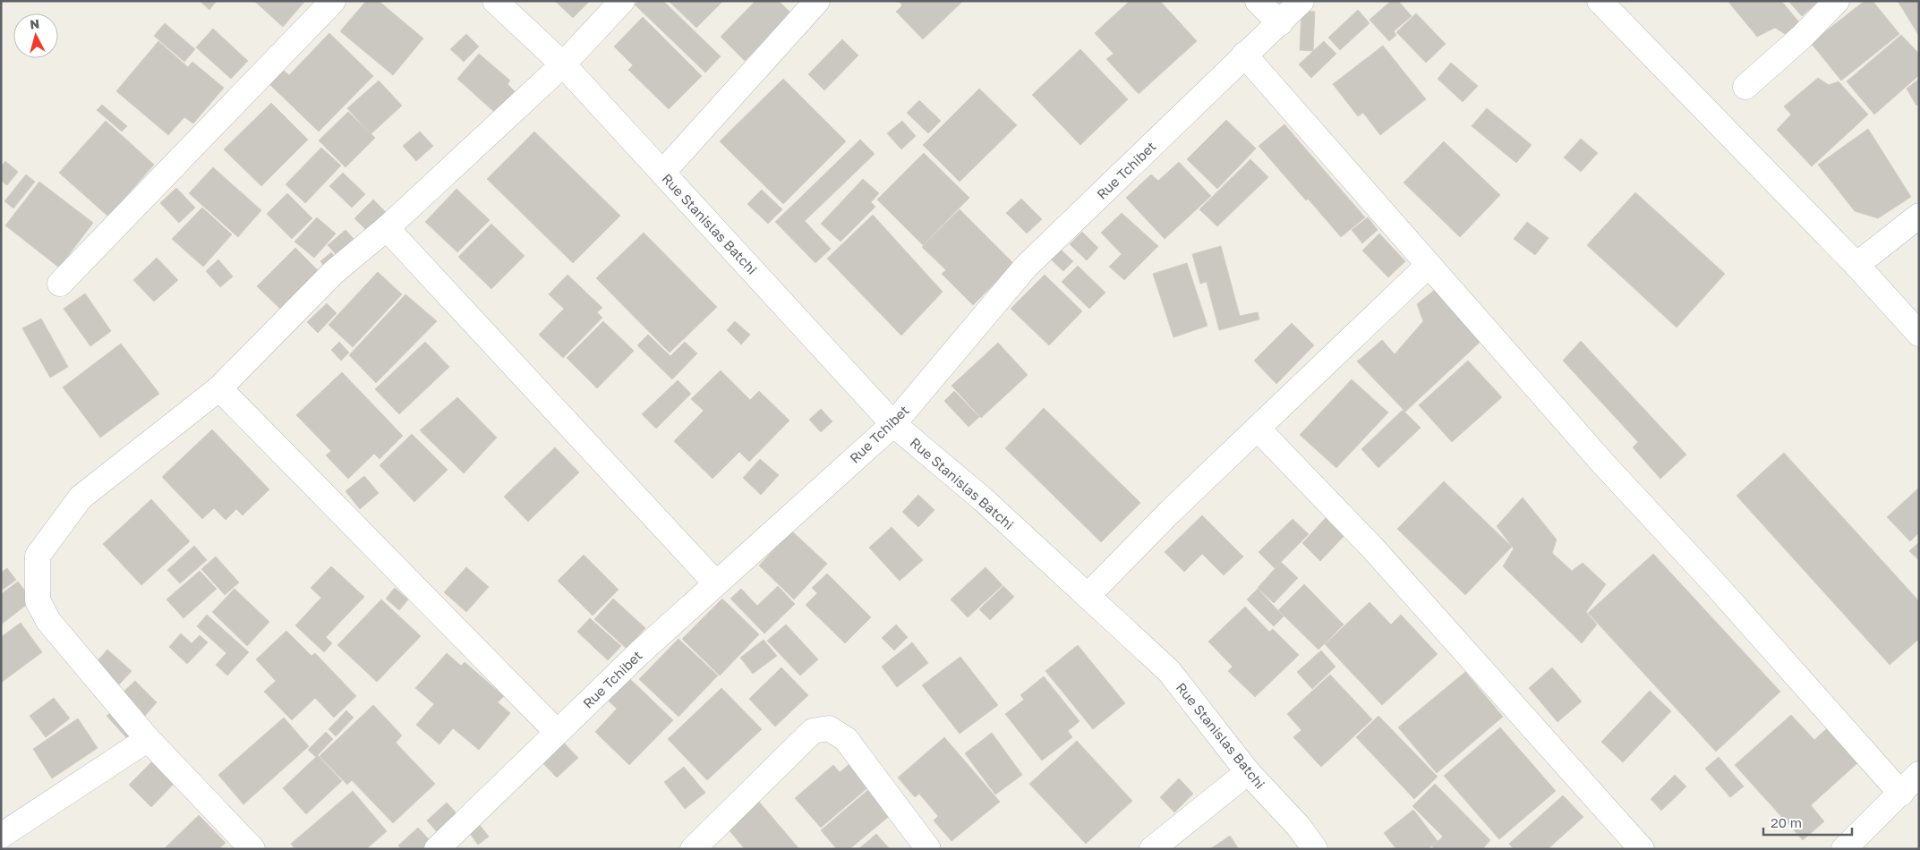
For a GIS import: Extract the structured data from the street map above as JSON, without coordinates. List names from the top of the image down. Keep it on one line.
{"streets":{"street":["Rue Tchibet","Rue Stanislas Batchi"]},"crossings":[["Rue Tchibet","Rue Stanislas Batchi"]],"scale_bar":"20 m","north":"top"}
